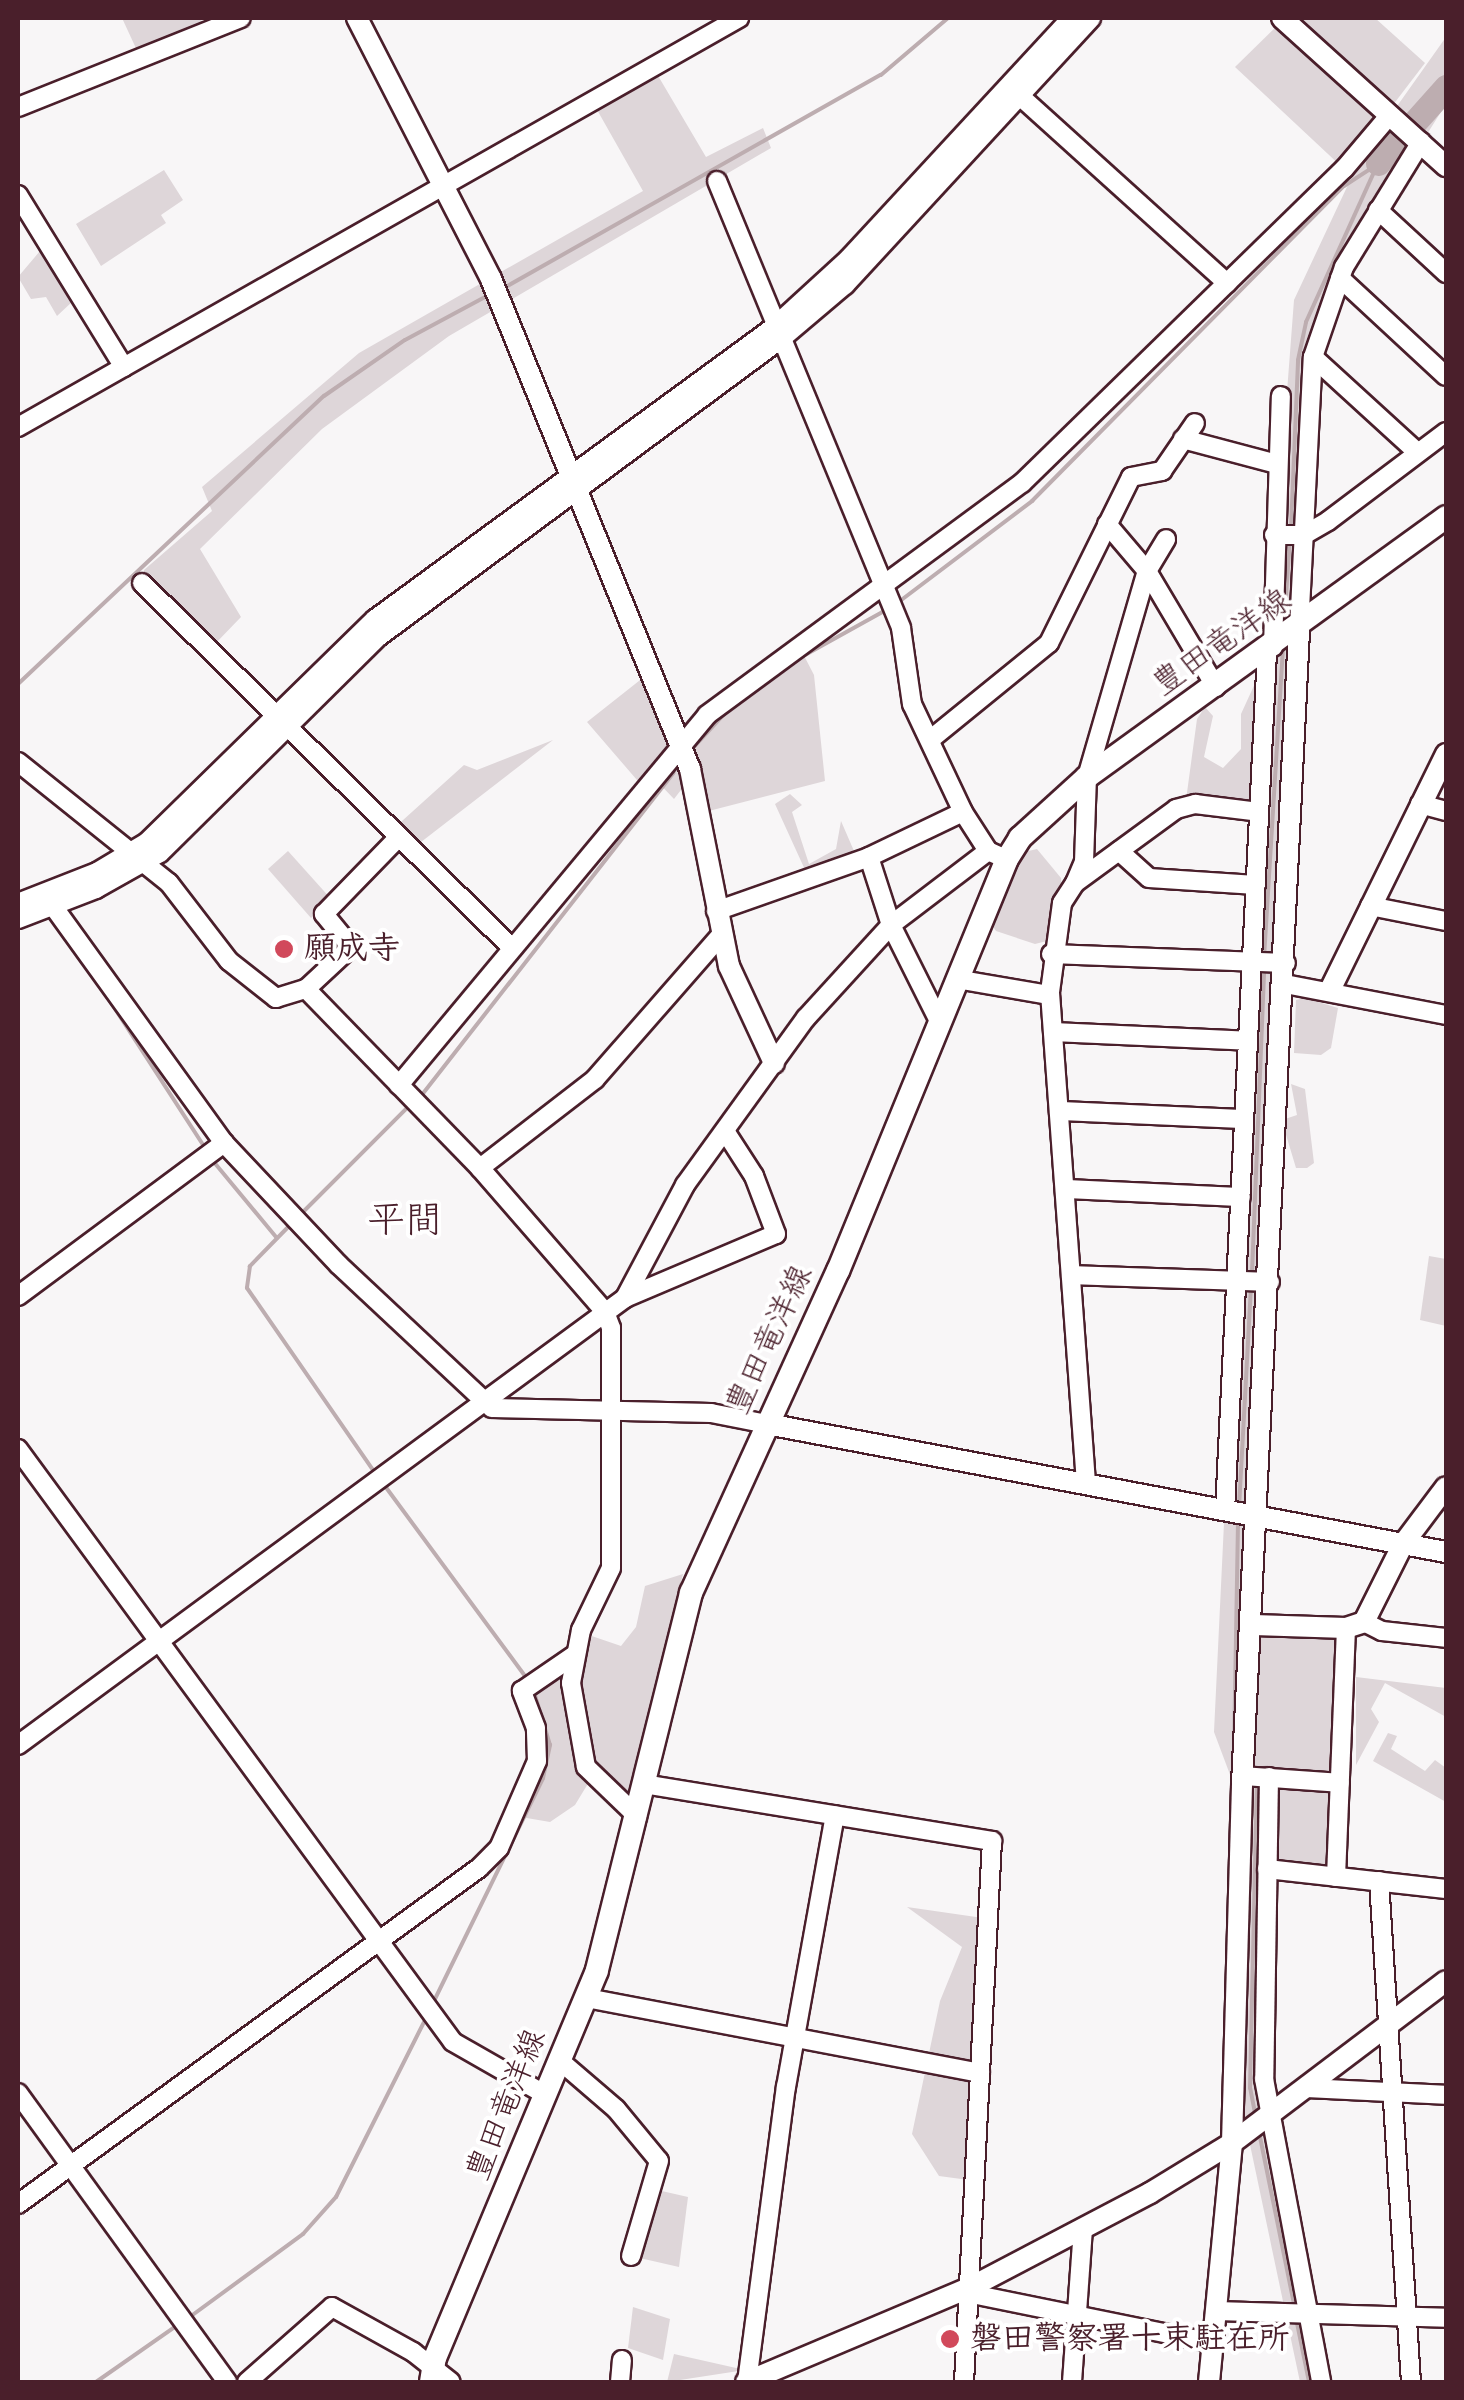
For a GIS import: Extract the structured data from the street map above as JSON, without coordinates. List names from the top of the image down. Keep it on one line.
{"streets":{"main road":["豊田竜洋線"]},"districts":["平間"],"places":["願成寺","磐田警察署十束駐在所"]}
